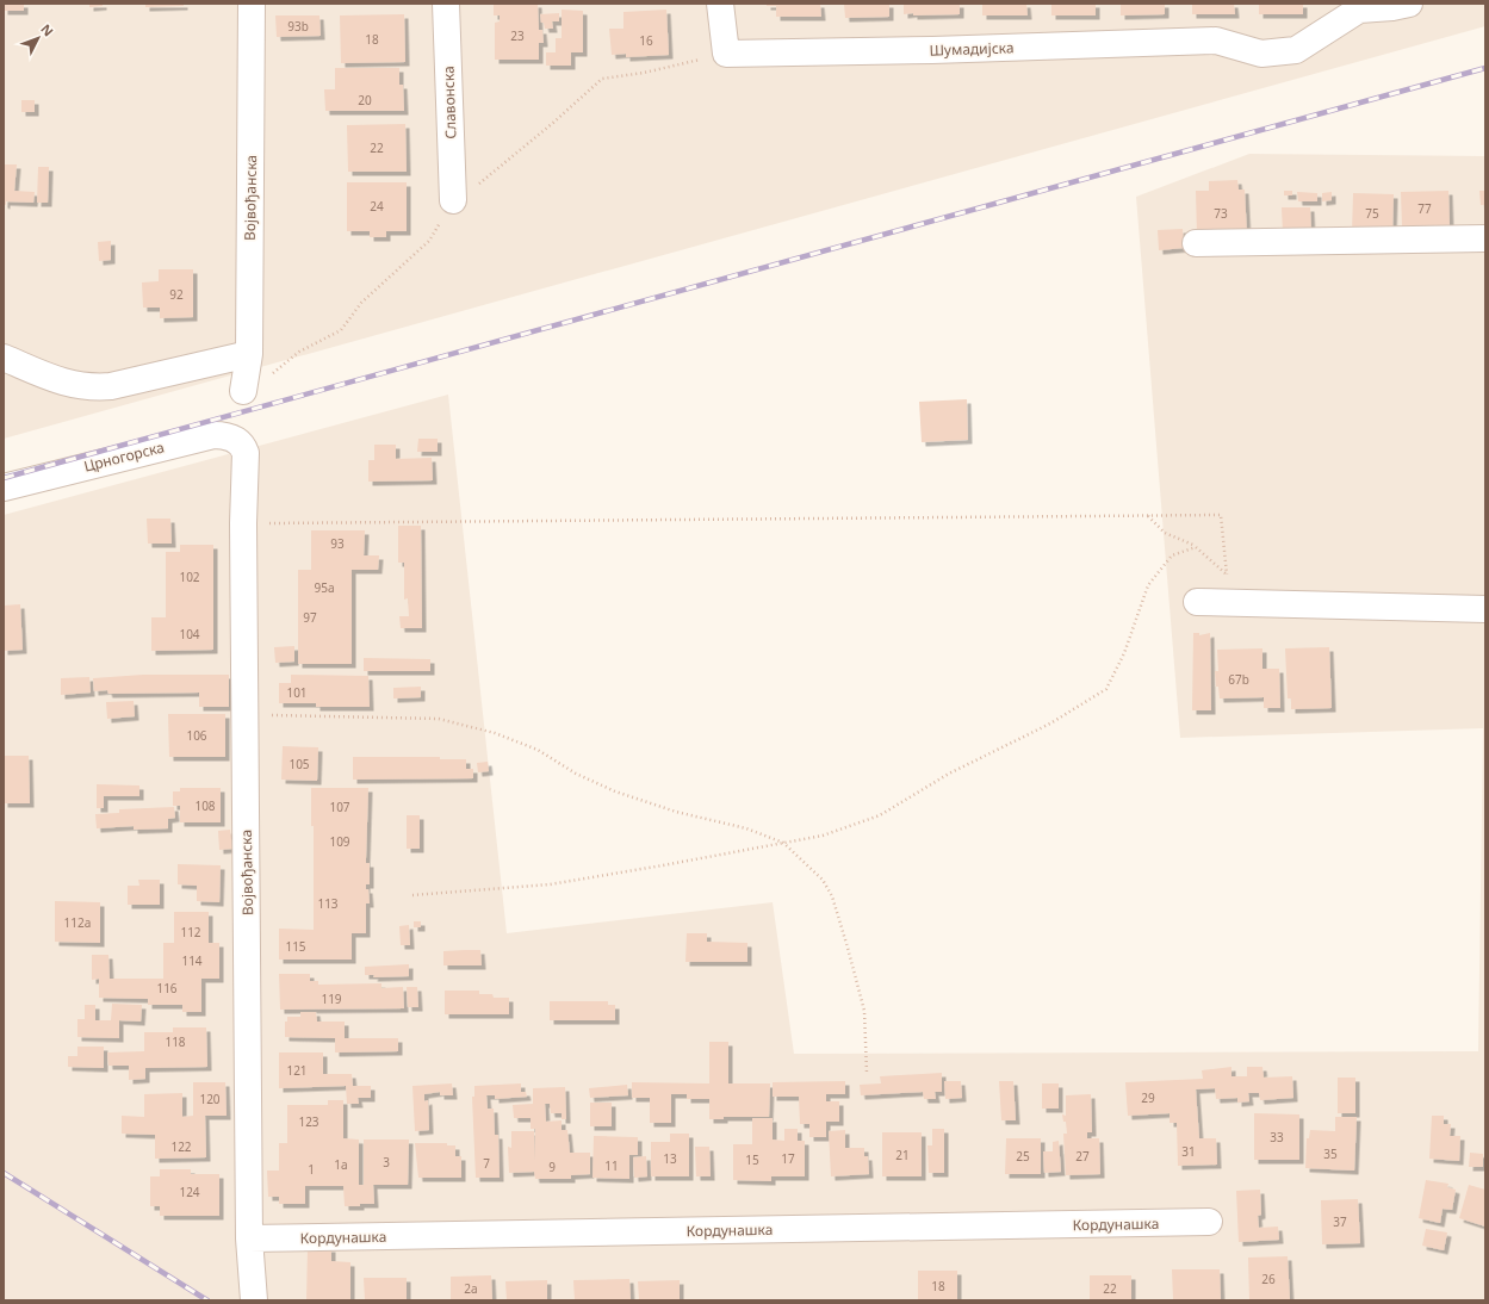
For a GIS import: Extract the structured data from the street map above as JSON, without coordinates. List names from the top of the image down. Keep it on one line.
{"streets":{"street":["Шумадијска","Славонска","Војвођанска","Црногорска","Кордунашка"]},"crossings":[["Војвођанска","Црногорска"],["Војвођанска","Кордунашка"]],"house_numbers":["93b","23","18","16","20","22","24","77","73","75","92","93","102","95a","97","104","67b","101","106","105","108","107","109","113","112a","112","115","114","116","119","118","121","29","120","123","33","122","31","35","21","25","27","13","17","15","3","7","1a","11","9","1","124","37","26","18","2a","22"],"north":"top right"}
